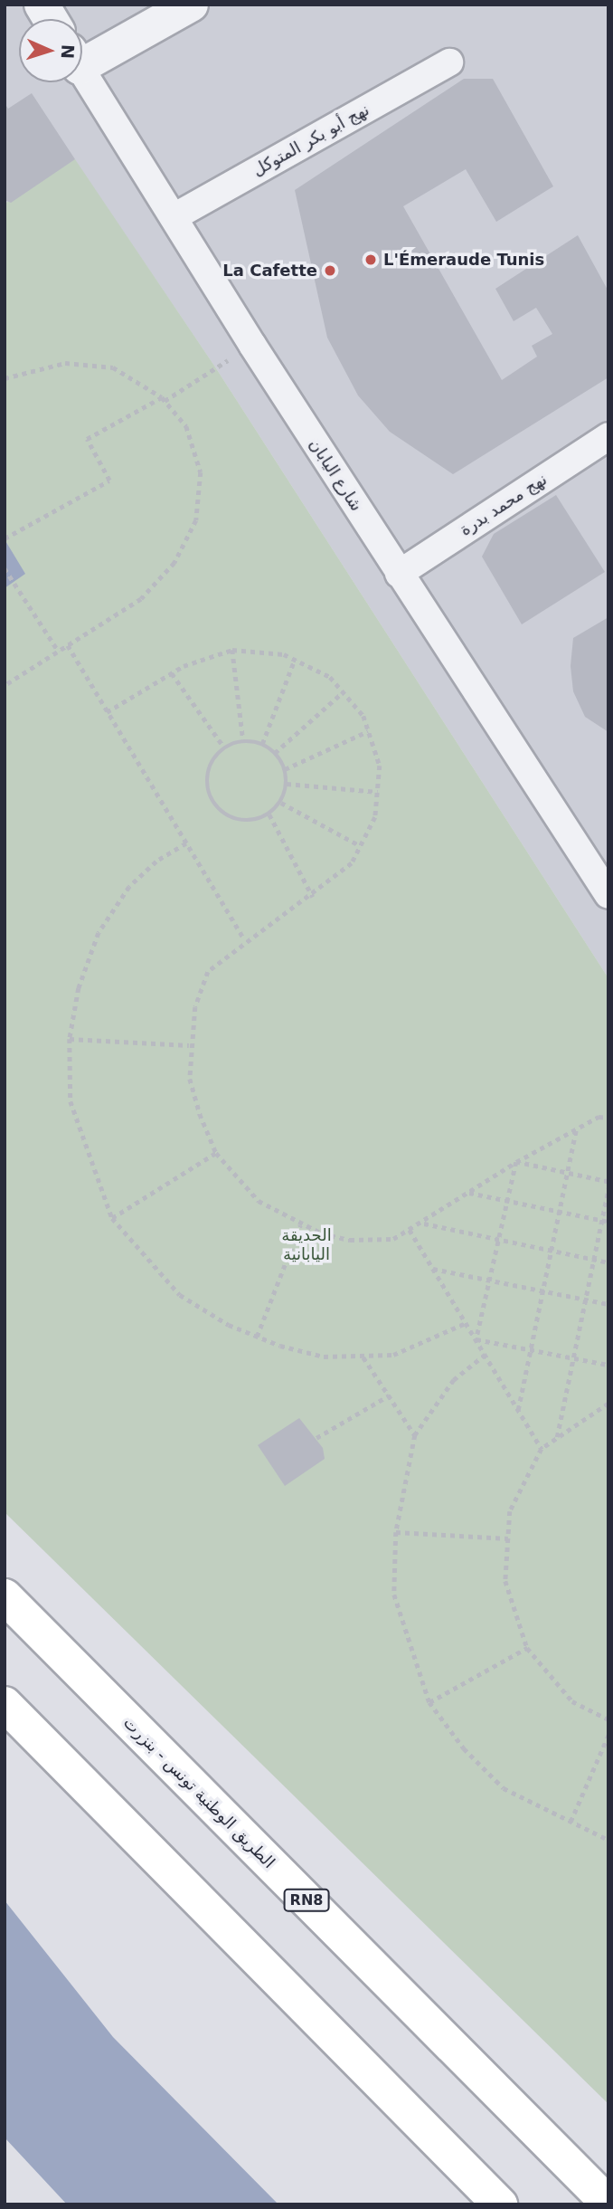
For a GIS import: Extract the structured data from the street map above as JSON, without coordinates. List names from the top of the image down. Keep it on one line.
{"streets":{"highway":["الطريق الوطنية تونس - بنزرت","RN8"],"street":["نهج أبو بكر المتوكل","شارع اليابان","نهج محمد بدرة"]},"crossings":[["نهج أبو بكر المتوكل","شارع اليابان"],["شارع اليابان","نهج محمد بدرة"]],"parks":["الحديقة اليابانية"],"places":["L'Émeraude Tunis","La Cafette"],"north":"right"}
